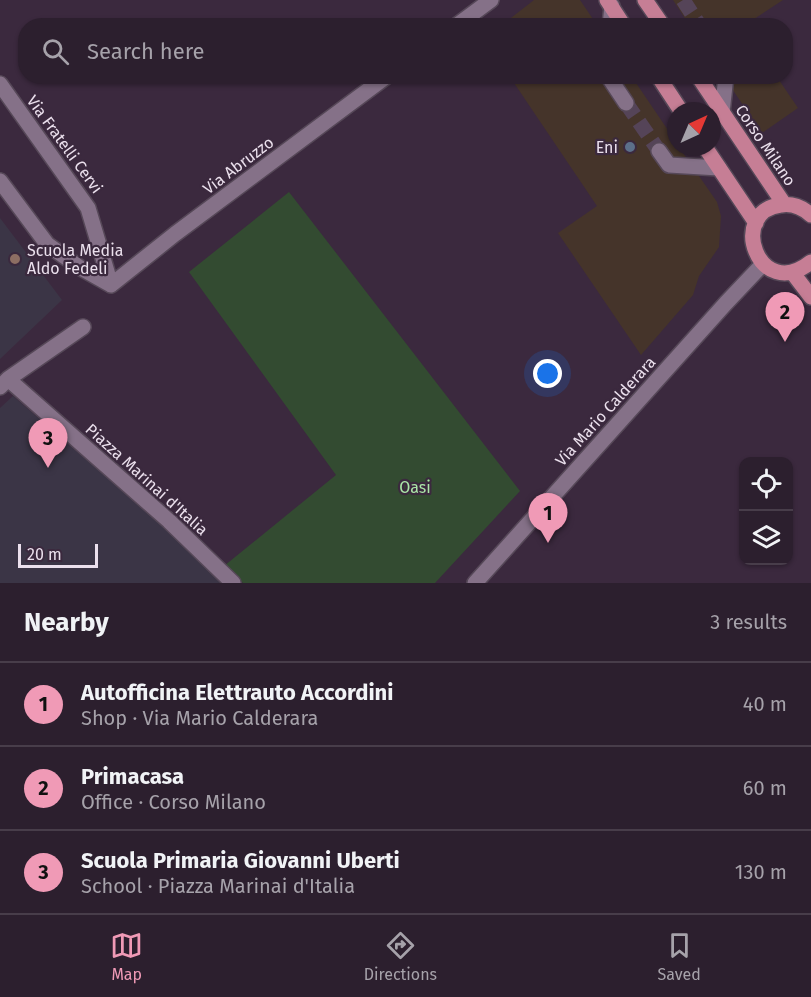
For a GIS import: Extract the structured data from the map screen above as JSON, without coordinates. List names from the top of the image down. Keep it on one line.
{"streets":{"main road":["Corso Milano"],"street":["Via Fratelli Cervi","Via Abruzzo","Via Mario Calderara","Piazza Marinai d'Italia"]},"crossings":[["Via Fratelli Cervi","Via Abruzzo"]],"parks":["Oasi"],"places":["Eni","Scuola Media Aldo Fedeli"],"scale_bar":"20 m","north":"top right","page":{"search":"Search here","pins":["2","3","1"],"scale":"20 m","heading":["Nearby","3 results"],"list":[{"mark":"1","name":"Autofficina Elettrauto Accordini","note":"Shop · Via Mario Calderara","value":"40 m"},{"mark":"2","name":"Primacasa","note":"Office · Corso Milano","value":"60 m"},{"mark":"3","name":"Scuola Primaria Giovanni Uberti","note":"School · Piazza Marinai d'Italia","value":"130 m"}],"nav":["Map","Directions","Saved"]}}
